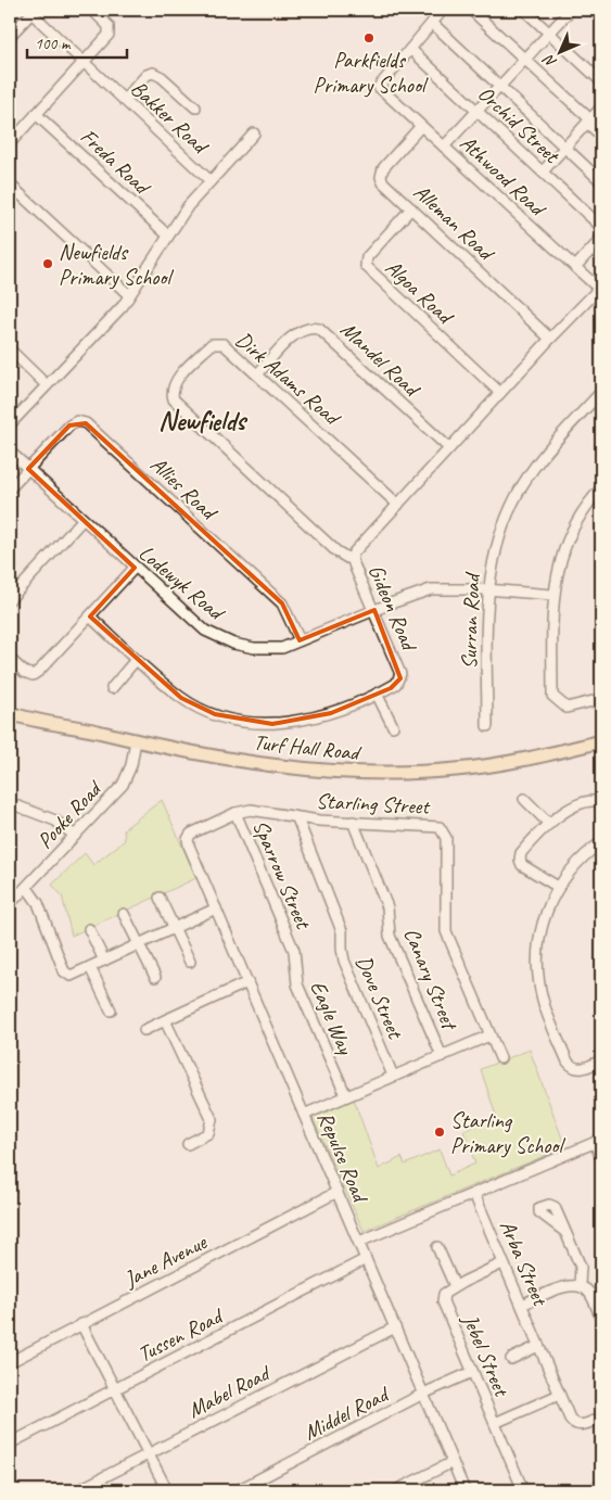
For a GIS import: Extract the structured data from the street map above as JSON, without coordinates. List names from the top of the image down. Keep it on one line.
{"streets":{"main road":["Turf Hall Road"],"street":["Bakker Road","Orchid Street","Freda Road","Athwood Road","Alleman Road","Algoa Road","Mandel Road","Dirk Adams Road","Allies Road","Lodewyk Road","Gideon Road","Surran Road","Starling Street","Pooke Road","Sparrow Street","Canary Street","Dove Street","Eagle Way","Repulse Road","Jane Avenue","Arba Street","Tussen Road","Jebel Street","Mabel Road","Middel Road"]},"crossings":[["Orchid Street","Athwood Road"],["Athwood Road","Alleman Road"],["Athwood Road","Gideon Road"],["Alleman Road","Algoa Road"],["Alleman Road","Gideon Road"],["Algoa Road","Gideon Road"],["Mandel Road","Dirk Adams Road"],["Mandel Road","Gideon Road"],["Dirk Adams Road","Gideon Road"],["Allies Road","Lodewyk Road"],["Lodewyk Road","Gideon Road"],["Lodewyk Road","Surran Road"],["Turf Hall Road","Pooke Road"],["Starling Street","Sparrow Street"],["Starling Street","Canary Street"],["Starling Street","Dove Street"],["Starling Street","Repulse Road"],["Sparrow Street","Eagle Way"],["Repulse Road","Jane Avenue"],["Repulse Road","Tussen Road"],["Repulse Road","Mabel Road"],["Repulse Road","Middel Road"],["Arba Street","Jebel Street"],["Jebel Street","Middel Road"]],"districts":["Newfields"],"places":["Parkfields Primary School","Newfields Primary School","Starling Primary School"],"scale_bar":"100 m","north":"bottom left"}
